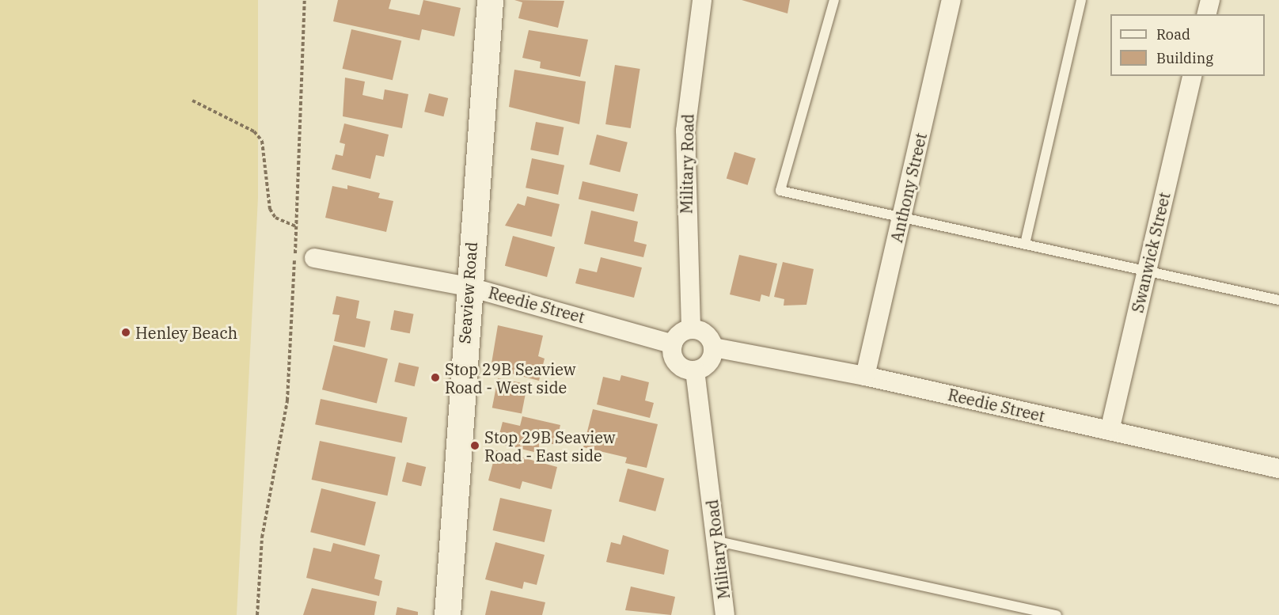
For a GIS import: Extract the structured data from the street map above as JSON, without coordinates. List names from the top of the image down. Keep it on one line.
{"streets":{"main road":["Seaview Road"],"street":["Military Road","Anthony Street","Swanwick Street","Reedie Street"]},"crossings":[["Military Road","Reedie Street"],["Anthony Street","Reedie Street"],["Swanwick Street","Reedie Street"],["Seaview Road","Reedie Street"]],"places":["Henley Beach","Stop 29B Seaview Road - West side","Stop 29B Seaview Road - East side"],"legend":["Road","Building"]}
